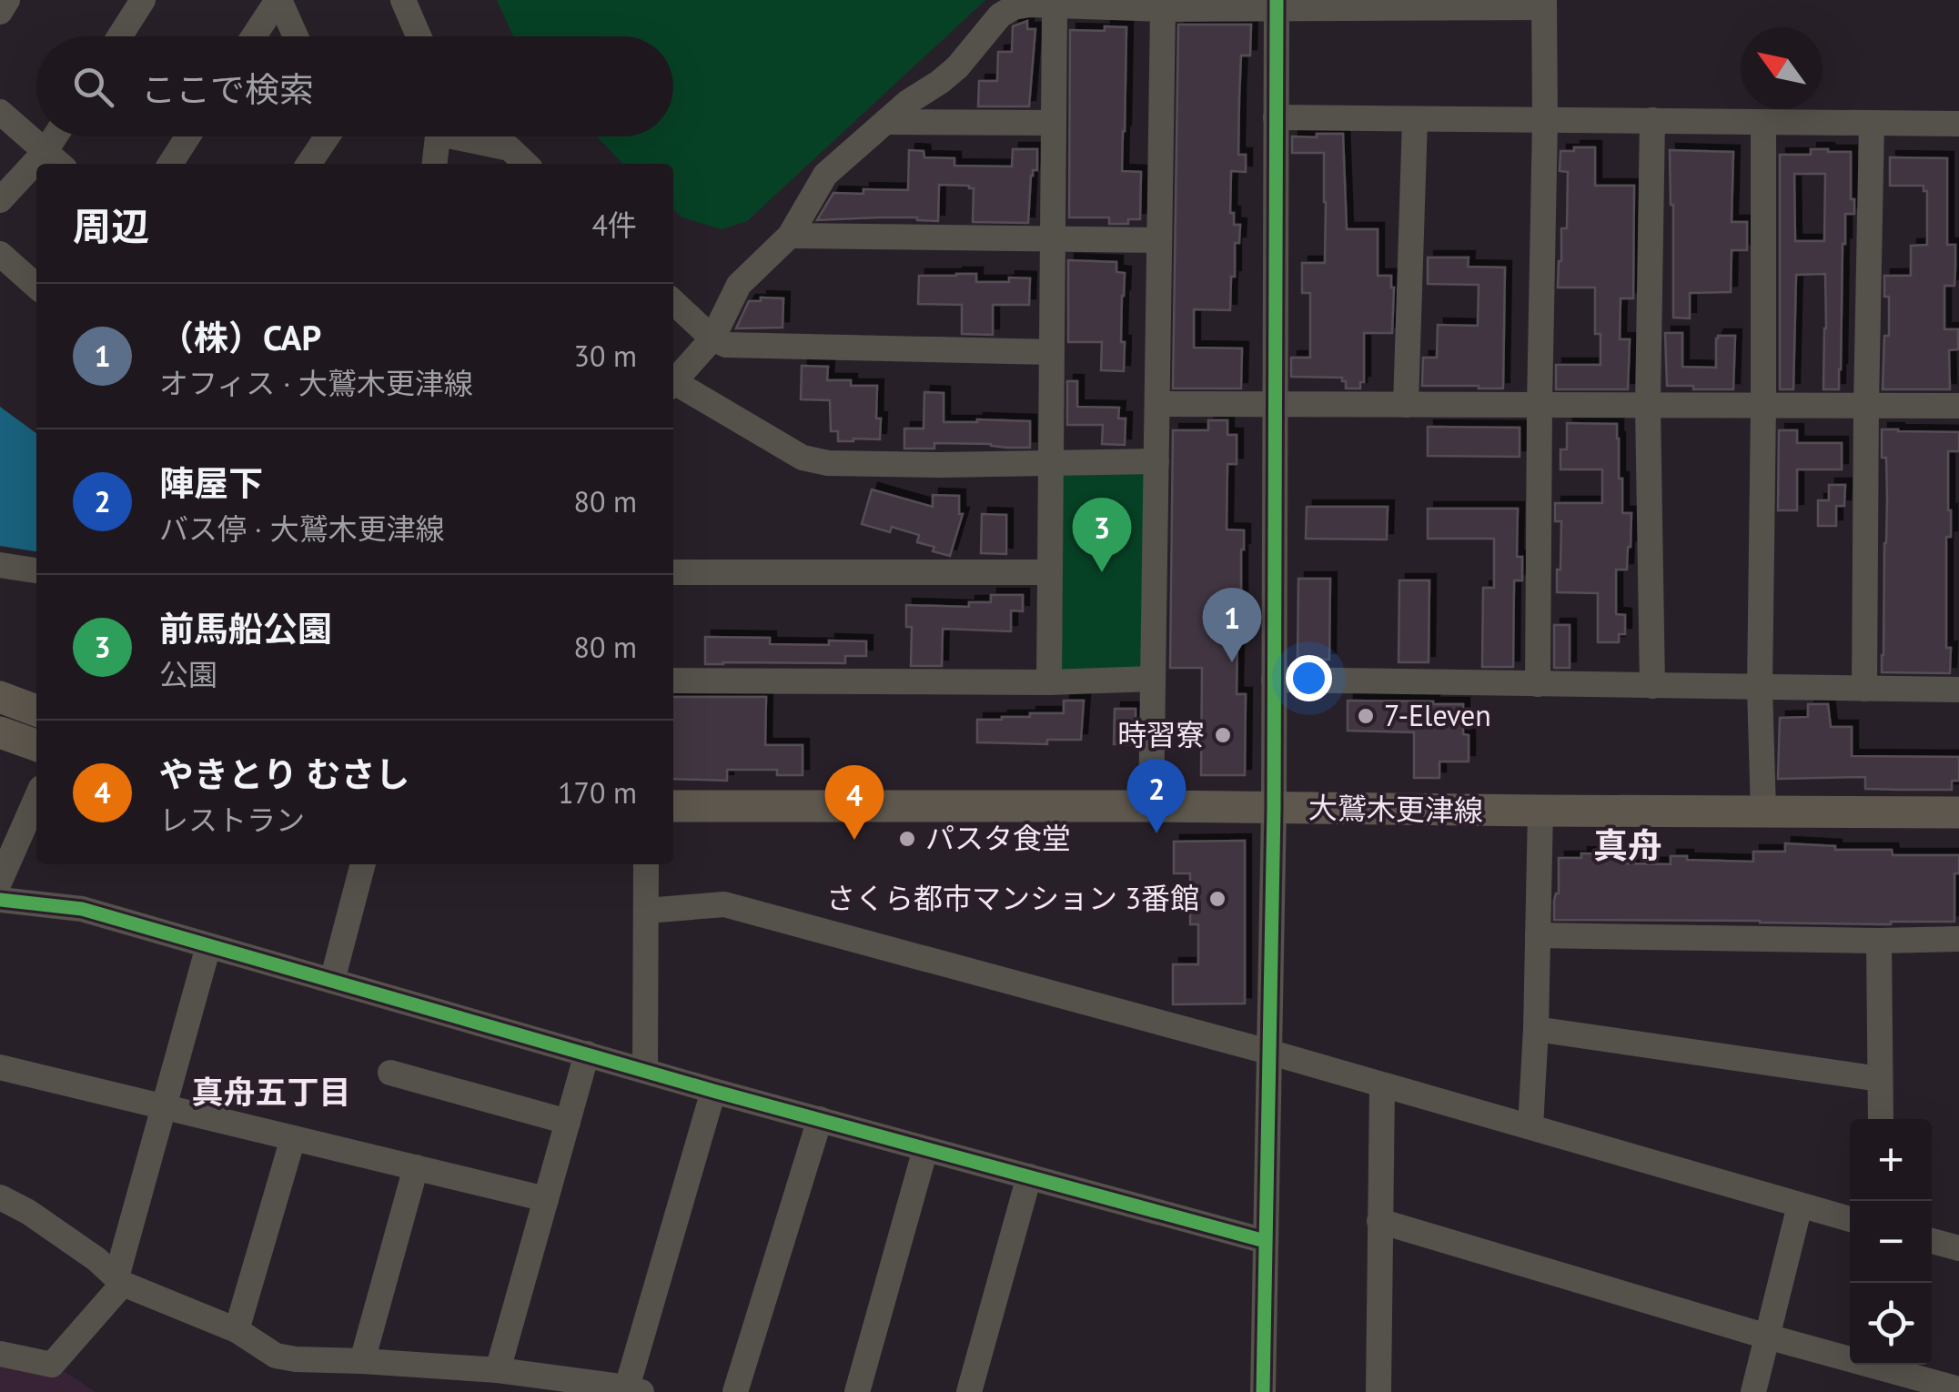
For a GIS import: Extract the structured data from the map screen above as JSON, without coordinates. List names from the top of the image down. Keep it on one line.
{"streets":{"main road":["大鷲木更津線"]},"districts":["真舟","真舟五丁目"],"places":["7-Eleven","時習寮","パスタ食堂","さくら都市マンション 3番館"],"north":"top left","page":{"search":"ここで検索","heading":["周辺","4件"],"list":[{"mark":"1","name":"（株）CAP","note":"オフィス · 大鷲木更津線","value":"30 m"},{"mark":"2","name":"陣屋下","note":"バス停 · 大鷲木更津線","value":"80 m"},{"mark":"3","name":"前馬船公園","note":"公園","value":"80 m"},{"mark":"4","name":"やきとり むさし","note":"レストラン","value":"170 m"}],"pins":["3","1","2","4"],"map_buttons":["+","−"]}}
